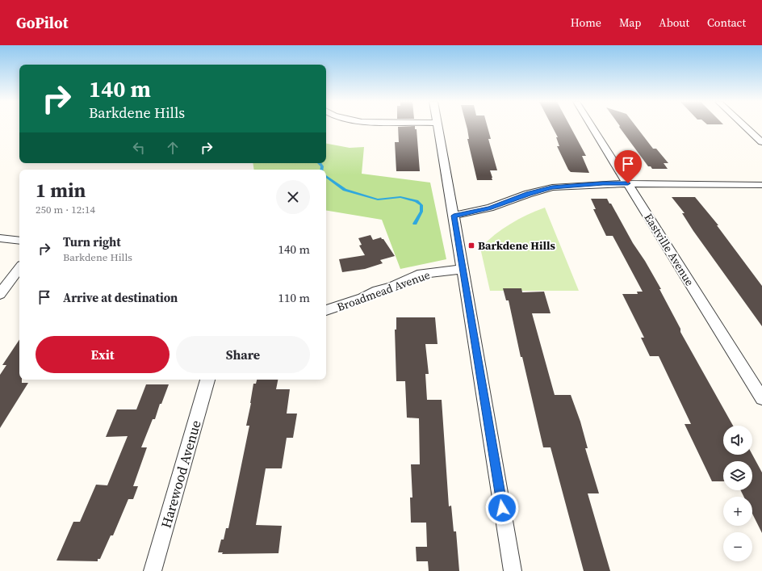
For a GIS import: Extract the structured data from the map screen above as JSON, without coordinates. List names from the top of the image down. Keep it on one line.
{"streets":{"street":["Eastville Avenue","Broadmead Avenue","Harewood Avenue"]},"places":{"transit":["Barkdene Hills"]},"page":{"header":"GoPilot","nav":["Home","Map","About","Contact"],"turn":["140 m","Barkdene Hills"],"heading":["1 min","250 m · 12:14"],"list":[{"name":"Turn right","note":"Barkdene Hills","value":"140 m"},{"name":"Arrive at destination","value":"110 m"}],"buttons":["Exit","Share"],"map_buttons":["+","−"]}}
